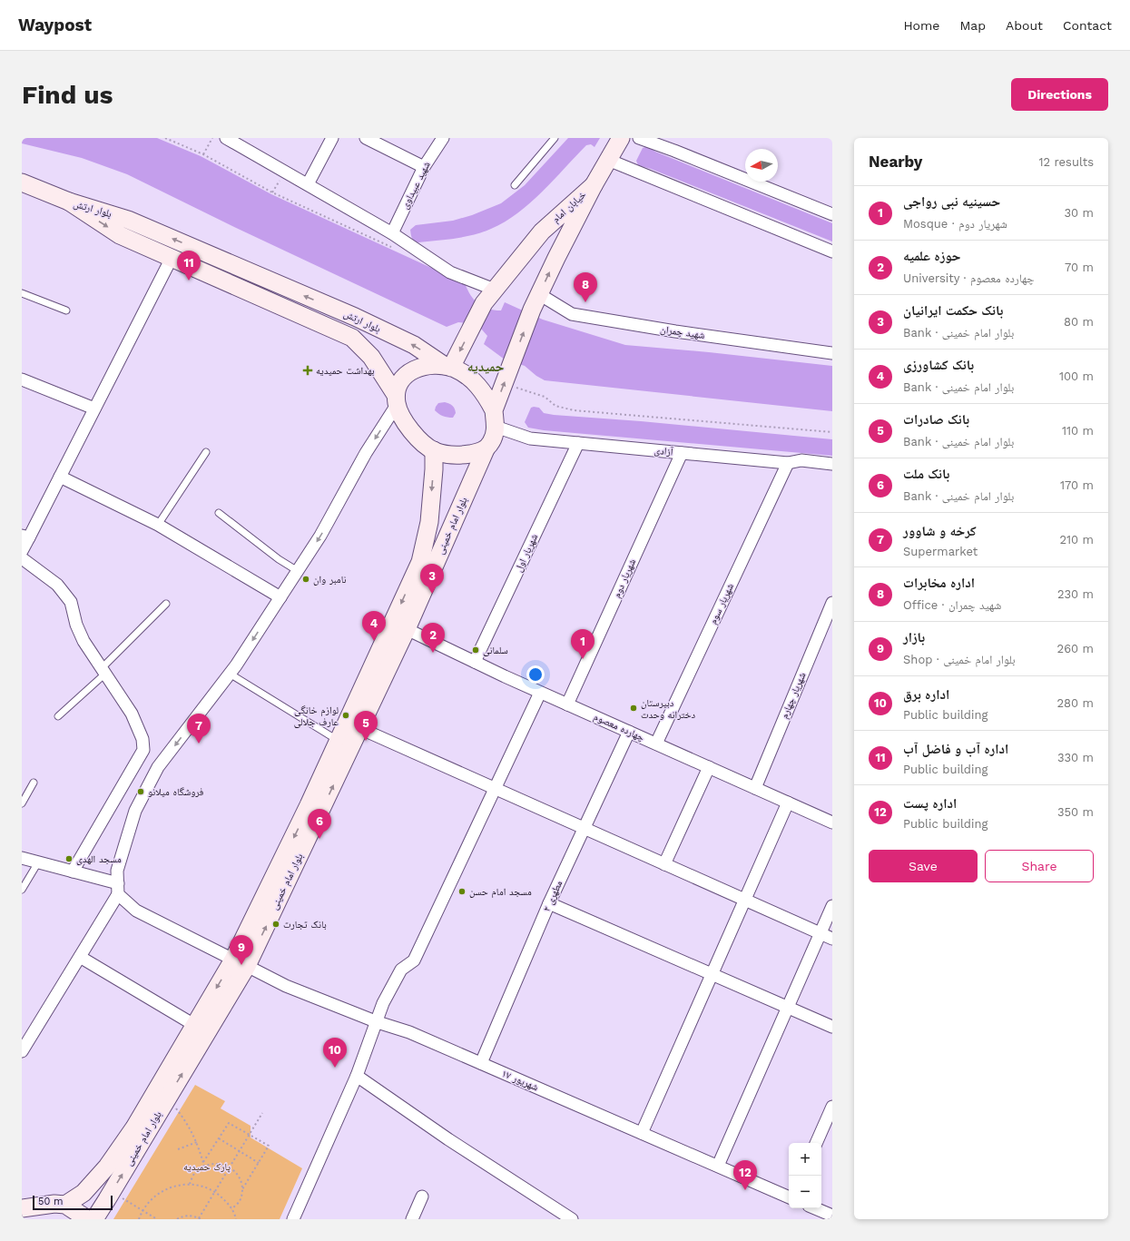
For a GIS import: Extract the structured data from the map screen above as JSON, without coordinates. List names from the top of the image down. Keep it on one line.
{"streets":{"main road":["خیابان امام","بلوار ارتش","بلوار امام خمینی"],"street":["شهید عبیداوی","شهید چمران","آزادی","شهریار اول","شهریار دوم","شهریار سوم","شهریار چهارم","چهارده معصوم","مطهری ۲","۱۷ شهریور"]},"crossings":[["خیابان امام","بلوار ارتش"],["خیابان امام","شهید چمران"],["خیابان امام","آزادی"],["خیابان امام","بلوار امام خمینی"],["بلوار ارتش","آزادی"],["بلوار ارتش","بلوار امام خمینی"],["آزادی","بلوار امام خمینی"],["آزادی","شهریار اول"],["آزادی","شهریار دوم"],["آزادی","شهریار سوم"],["بلوار امام خمینی","چهارده معصوم"],["بلوار امام خمینی","۱۷ شهریور"],["شهریار اول","چهارده معصوم"],["شهریار دوم","چهارده معصوم"],["شهریار سوم","چهارده معصوم"],["شهریار چهارم","چهارده معصوم"],["چهارده معصوم","مطهری ۲"],["مطهری ۲","۱۷ شهریور"]],"districts":["حمیدیه"],"parks":["پارک حمیدیه"],"places":{"health":["بهداشت حمیدیه"],"other":["نامبر وان","سلمانی","دبیرستان دخترانه وحدت","لوازم خانگی عارف جلالی","فروشگاه میلانو","مسجد الهدی","مسجد امام حسن","بانک تجارت"]},"scale_bar":"50 m","north":"left","page":{"header":"Waypost","nav":["Home","Map","About","Contact"],"buttons":["Directions",["Save","Share"]],"title":"Find us","heading":["Nearby","12 results"],"list":[{"mark":"1","name":"حسینیه نبی رواجی","note":"Mosque · شهریار دوم","value":"30 m"},{"mark":"2","name":"حوزه علمیه","note":"University · چهارده معصوم","value":"70 m"},{"mark":"3","name":"بانک حکمت ایرانیان","note":"Bank · بلوار امام خمینی","value":"80 m"},{"mark":"4","name":"بانک کشاورزی","note":"Bank · بلوار امام خمینی","value":"100 m"},{"mark":"5","name":"بانک صادرات","note":"Bank · بلوار امام خمینی","value":"110 m"},{"mark":"6","name":"بانک ملت","note":"Bank · بلوار امام خمینی","value":"170 m"},{"mark":"7","name":"کرخه و شاوور","note":"Supermarket","value":"210 m"},{"mark":"8","name":"اداره مخابرات","note":"Office · شهید چمران","value":"230 m"},{"mark":"9","name":"بازار","note":"Shop · بلوار امام خمینی","value":"260 m"},{"mark":"10","name":"اداره برق","note":"Public building","value":"280 m"},{"mark":"11","name":"اداره آب و فاضل آب","note":"Public building","value":"330 m"},{"mark":"12","name":"اداره پست","note":"Public building","value":"350 m"}],"pins":["11","8","3","4","2","1","5","7","6","9","10","12"],"map_buttons":["+","−"],"scale":"50 m"}}
